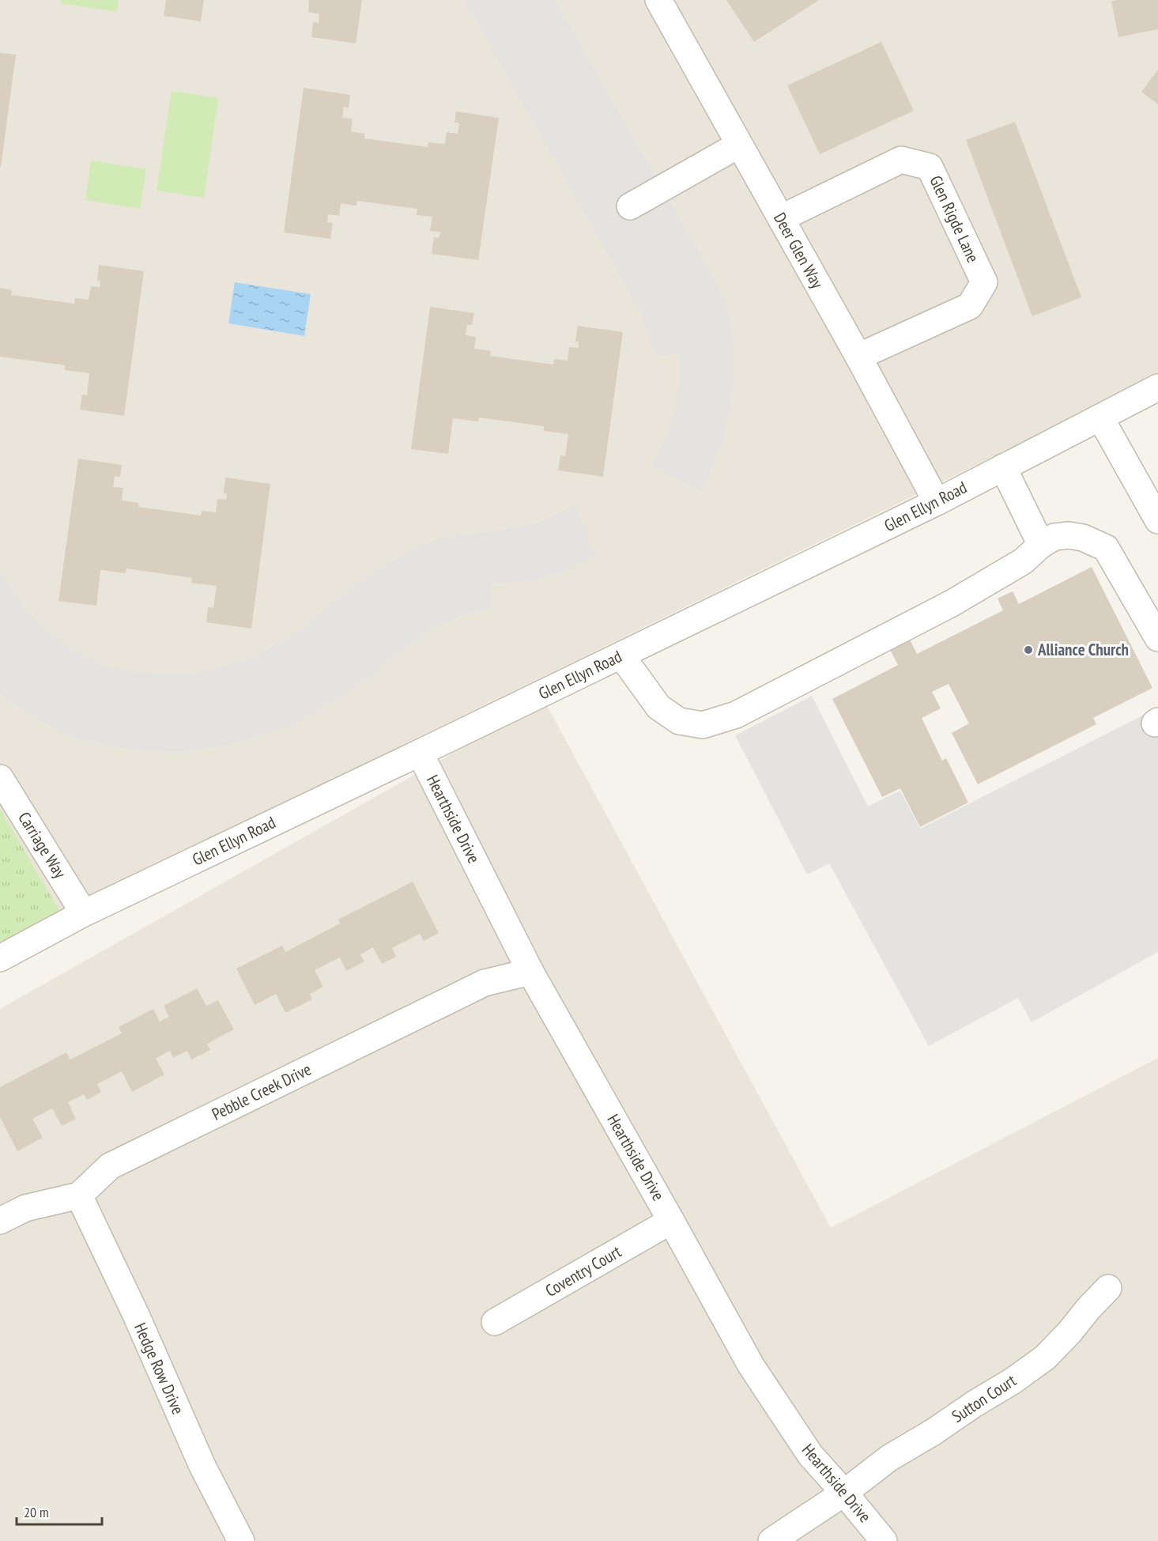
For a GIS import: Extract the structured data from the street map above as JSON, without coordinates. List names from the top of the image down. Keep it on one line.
{"streets":{"street":["Glen Rigde Lane","Deer Glen Way","Glen Ellyn Road","Hearthside Drive","Carriage Way","Pebble Creek Drive","Coventry Court","Hedge Row Drive","Sutton Court"]},"crossings":[["Glen Rigde Lane","Deer Glen Way"],["Deer Glen Way","Glen Ellyn Road"],["Glen Ellyn Road","Hearthside Drive"],["Glen Ellyn Road","Carriage Way"],["Hearthside Drive","Pebble Creek Drive"],["Hearthside Drive","Coventry Court"],["Hearthside Drive","Sutton Court"],["Pebble Creek Drive","Hedge Row Drive"]],"places":["Alliance Church"],"scale_bar":"20 m"}
